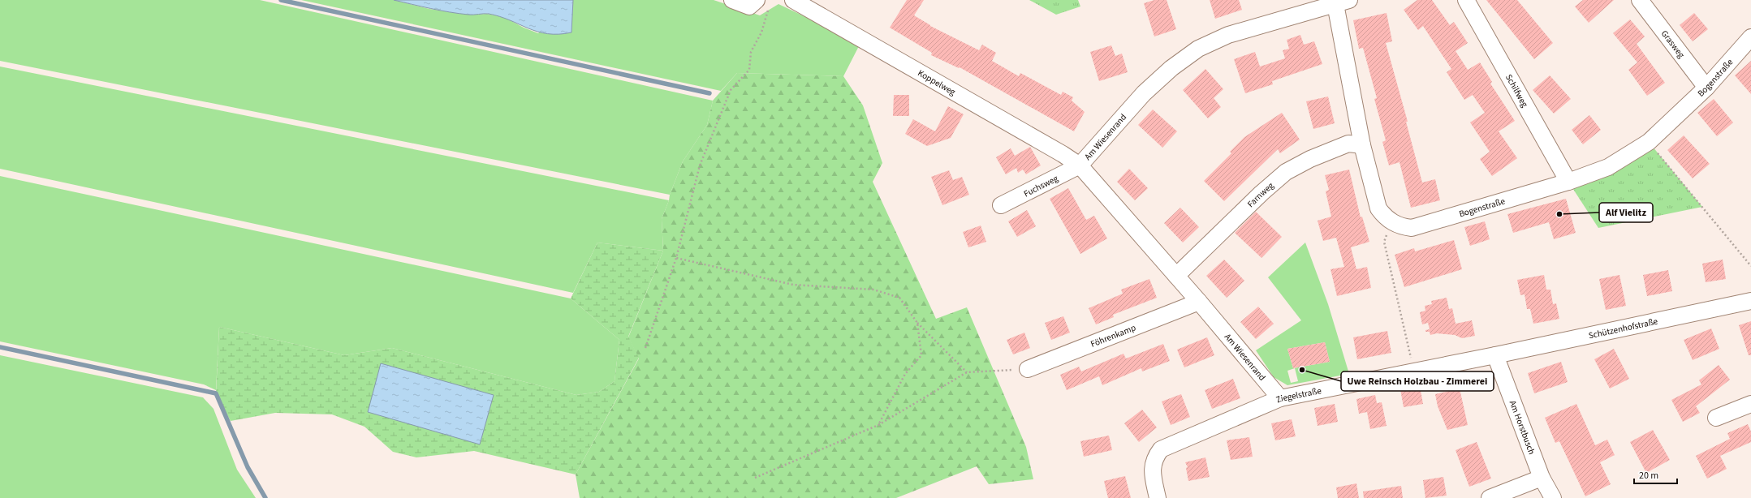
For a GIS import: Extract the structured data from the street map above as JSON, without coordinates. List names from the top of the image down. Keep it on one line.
{"streets":{"street":["Grasweg","Bogenstraße","Koppelweg","Schilfweg","Am Wiesenrand","Fuchsweg","Farnweg","Schützenhofstraße","Föhrenkamp","Ziegelstraße","Am Horstbusch"]},"crossings":[["Grasweg","Bogenstraße"],["Bogenstraße","Schilfweg"],["Bogenstraße","Am Wiesenrand"],["Bogenstraße","Farnweg"],["Koppelweg","Am Wiesenrand"],["Koppelweg","Fuchsweg"],["Am Wiesenrand","Fuchsweg"],["Am Wiesenrand","Farnweg"],["Am Wiesenrand","Föhrenkamp"],["Am Wiesenrand","Ziegelstraße"],["Schützenhofstraße","Ziegelstraße"],["Schützenhofstraße","Am Horstbusch"],["Ziegelstraße","Am Horstbusch"]],"places":["Alf Vielitz","Uwe Reinsch Holzbau - Zimmerei"],"scale_bar":"20 m"}
